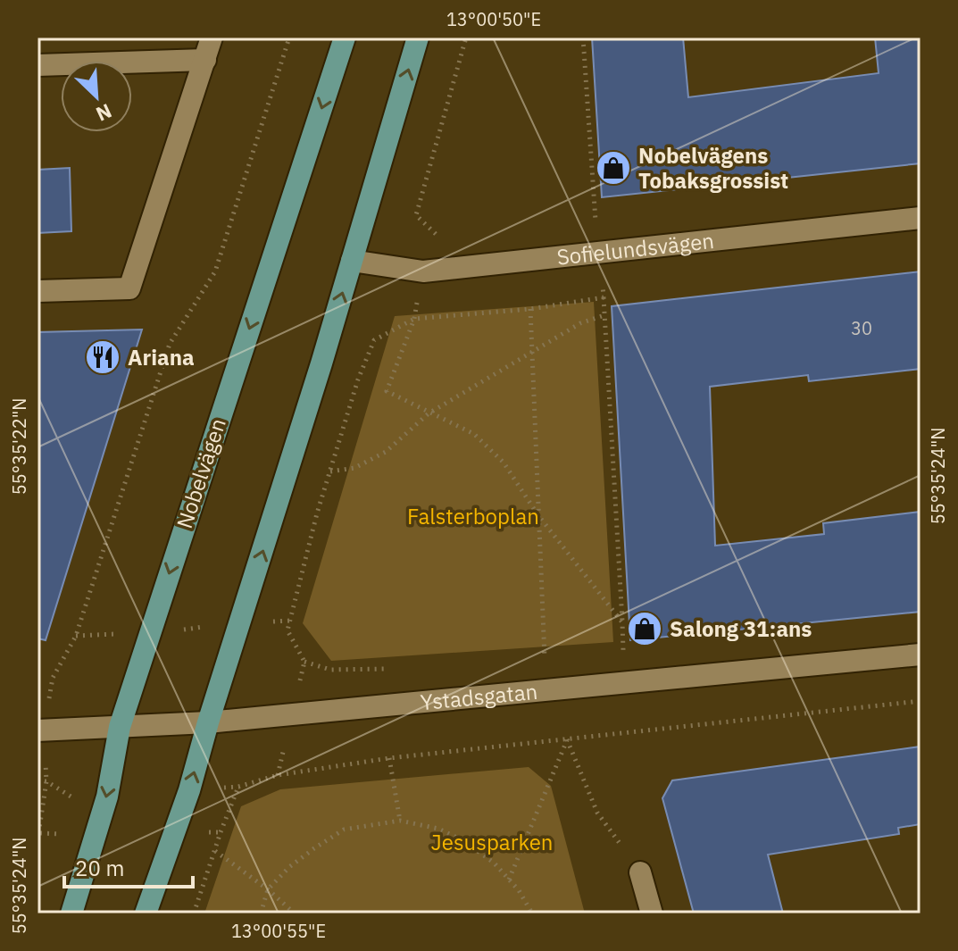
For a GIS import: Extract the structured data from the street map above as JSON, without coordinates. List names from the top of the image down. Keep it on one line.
{"streets":{"main road":["Nobelvägen"],"street":["Sofielundsvägen","Ystadsgatan"]},"crossings":[["Nobelvägen","Ystadsgatan"]],"parks":["Falsterboplan","Jesusparken"],"places":{"shop":["Nobelvägens Tobaksgrossist","Salong 31:ans"],"restaurant":["Ariana"]},"house_numbers":["30"],"scale_bar":"20 m","north":"bottom right","coordinates":["13°00'50\"E","55°35'22\"N","55°35'24\"N","13°00'55\"E"]}
